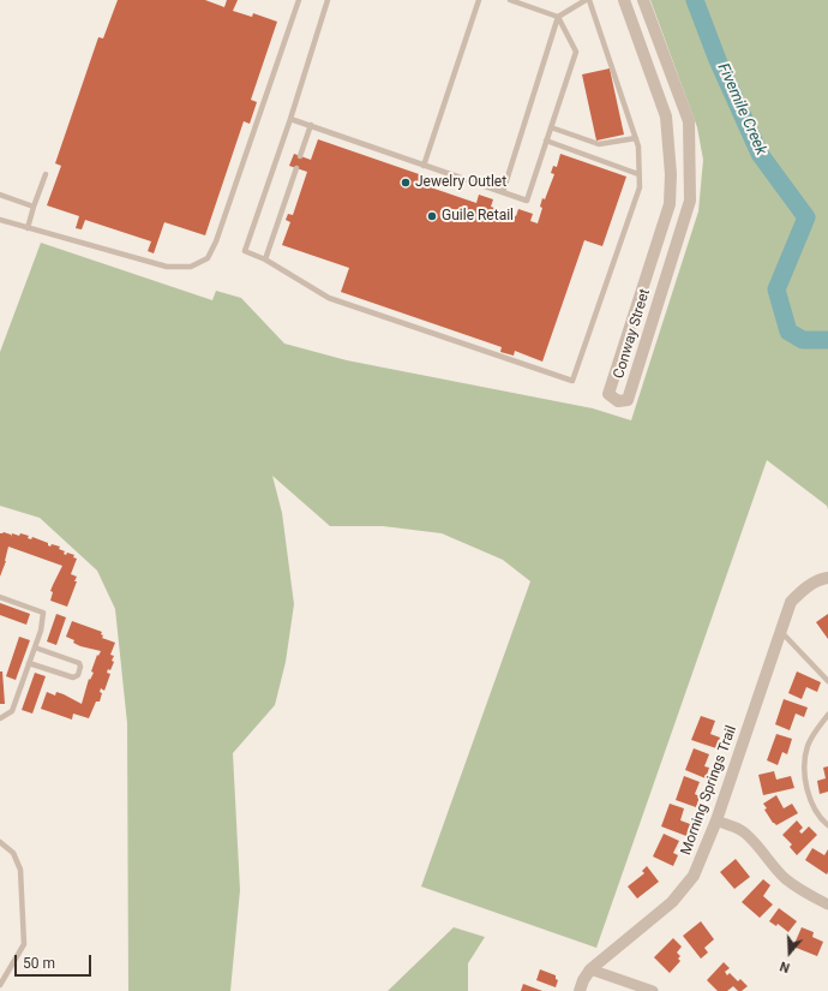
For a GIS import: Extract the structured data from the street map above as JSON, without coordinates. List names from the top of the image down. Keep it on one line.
{"streets":{"street":["Conway Street","Morning Springs Trail"]},"water":["Fivemile Creek"],"places":["Jewelry Outlet","Guile Retail"],"scale_bar":"50 m","north":"bottom"}
